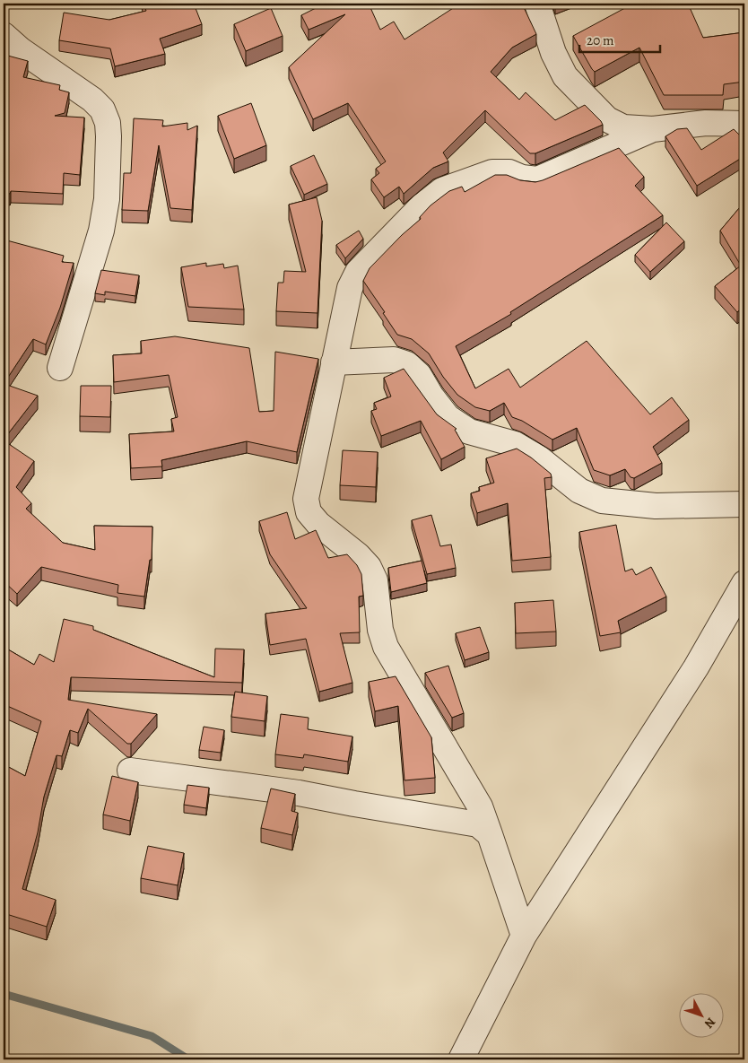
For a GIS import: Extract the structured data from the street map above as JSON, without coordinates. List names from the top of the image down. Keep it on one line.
{"scale_bar":"20 m","north":"bottom right"}
